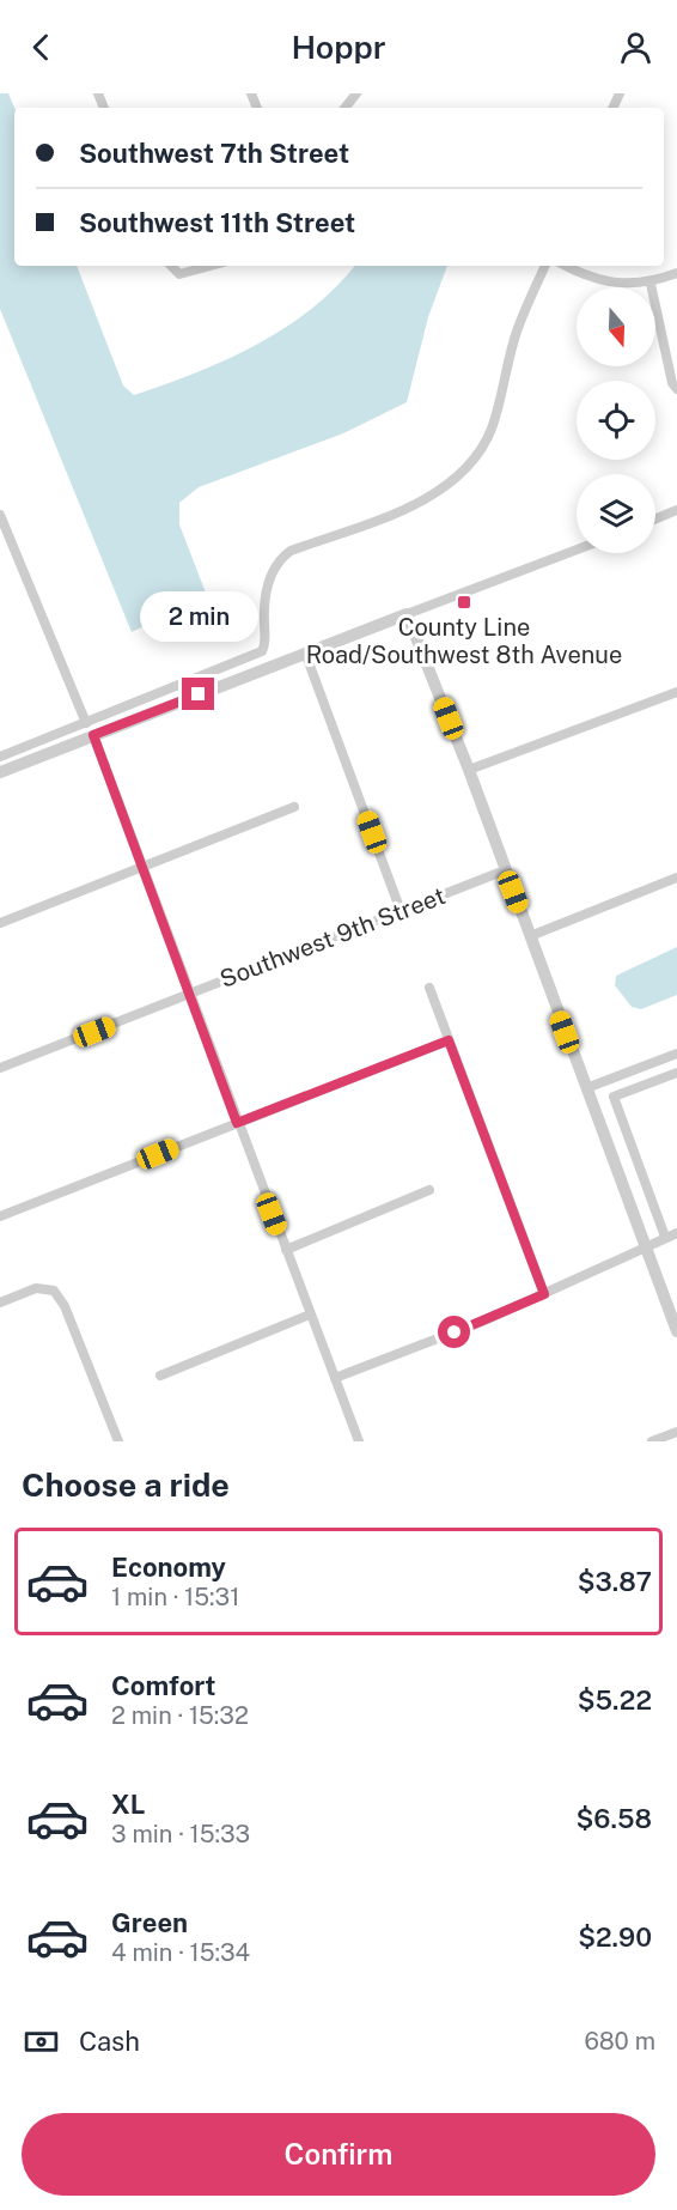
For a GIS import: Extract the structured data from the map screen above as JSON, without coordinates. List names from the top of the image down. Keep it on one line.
{"streets":{"street":["Southwest 9th Street"]},"places":{"transit":["County Line Road/Southwest 8th Avenue"]},"north":"bottom","page":{"header":"Hoppr","banner":["Southwest 7th Street","Southwest 11th Street"],"bubble":"2 min","heading":"Choose a ride","list":[{"name":"Economy","note":"1 min · 15:31","value":"$3.87"},{"name":"Comfort","note":"2 min · 15:32","value":"$5.22"},{"name":"XL","note":"3 min · 15:33","value":"$6.58"},{"name":"Green","note":"4 min · 15:34","value":"$2.90"}],"pay":["Cash","680 m"],"buttons":"Confirm"}}
